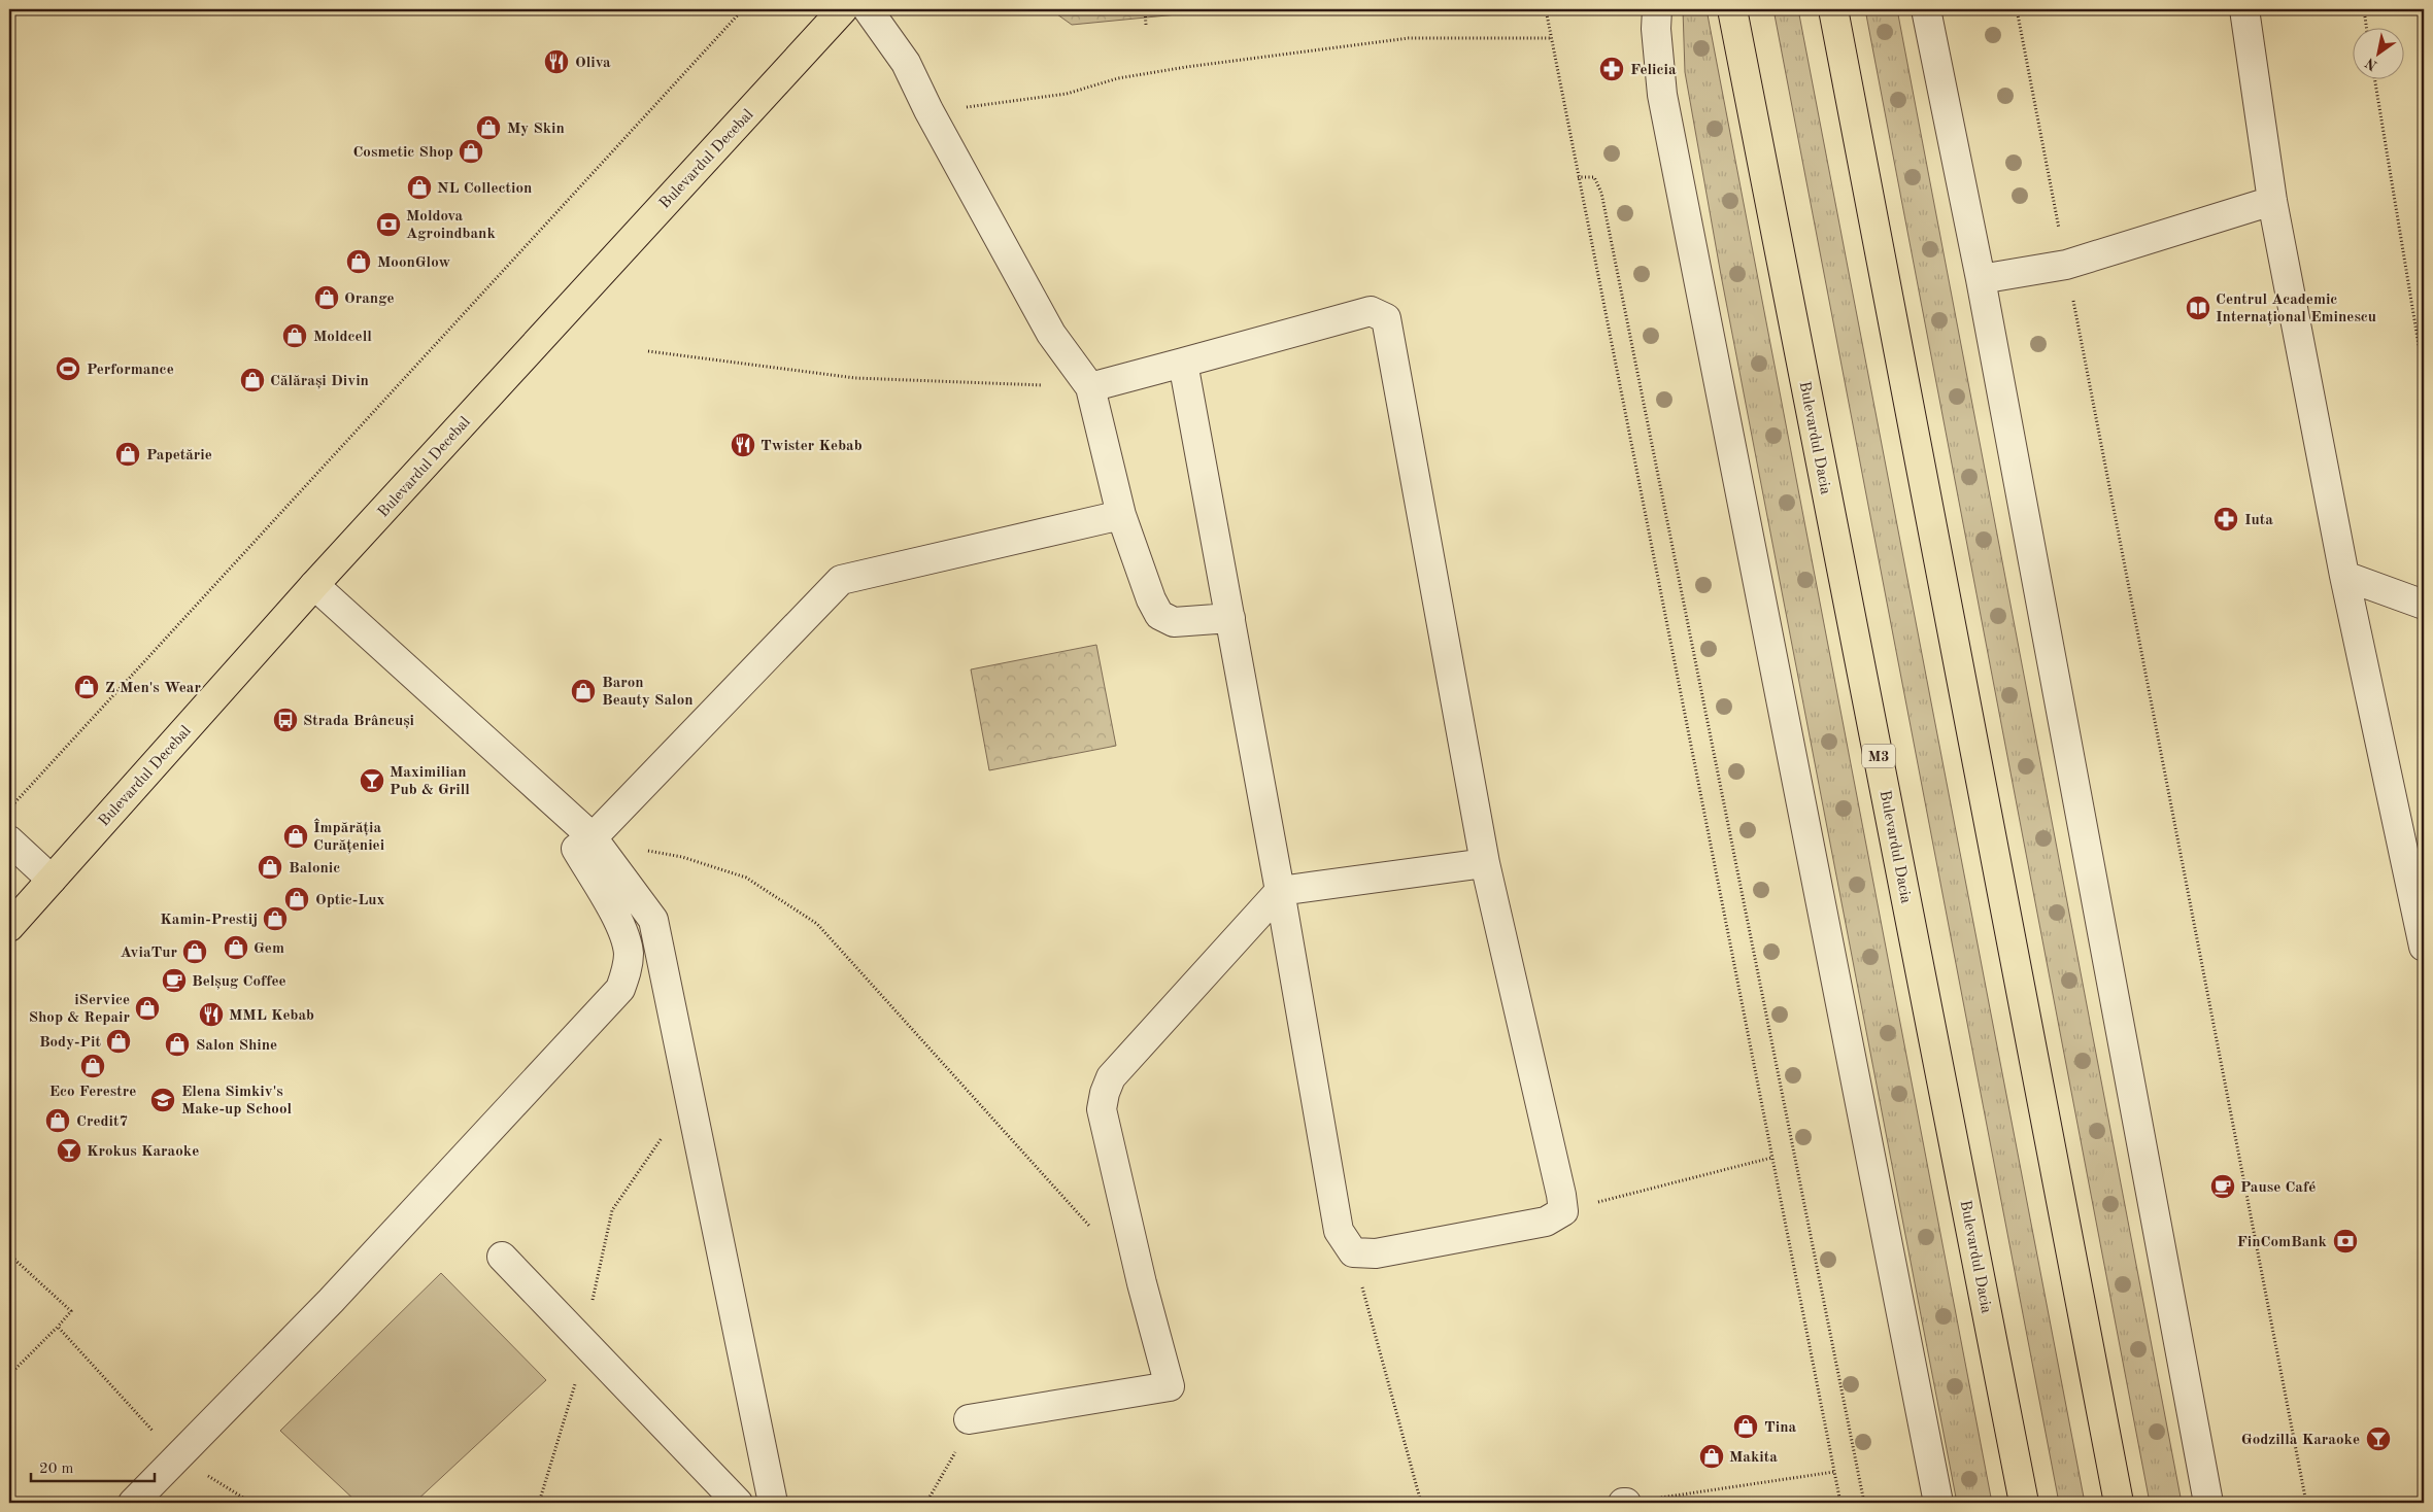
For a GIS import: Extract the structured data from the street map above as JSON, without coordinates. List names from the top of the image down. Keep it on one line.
{"streets":{"main road":["Bulevardul Decebal","Bulevardul Dacia","M3"]},"places":{"restaurant":["Oliva","Twister Kebab","MML Kebab"],"pharmacy":["Felicia","Iuta"],"shop":["My Skin","Cosmetic Shop","NL Collection","MoonGlow","Orange","Moldcell","Călărași Divin","Papetărie","Z Men's Wear","Baron Beauty Salon","Împărăția Curățeniei","Balonic","Optic-Lux","Kamin-Prestij","Gem","AviaTur","iService Shop & Repair","Body-Pit","Salon Shine","Eco Ferestre","Credit7","Tina","Makita"],"bank":["Moldova Agroindbank","FinComBank"],"library":["Centrul Academic Internațional Eminescu"],"sports":["Performance"],"bus stop":["Strada Brâncuși"],"bar":["Maximilian Pub & Grill","Krokus Karaoke","Godzilla Karaoke"],"cafe":["Belșug Coffee","Pause Café"],"school or university":["Elena Simkiv's Make-up School"]},"scale_bar":"20 m","north":"bottom left"}
